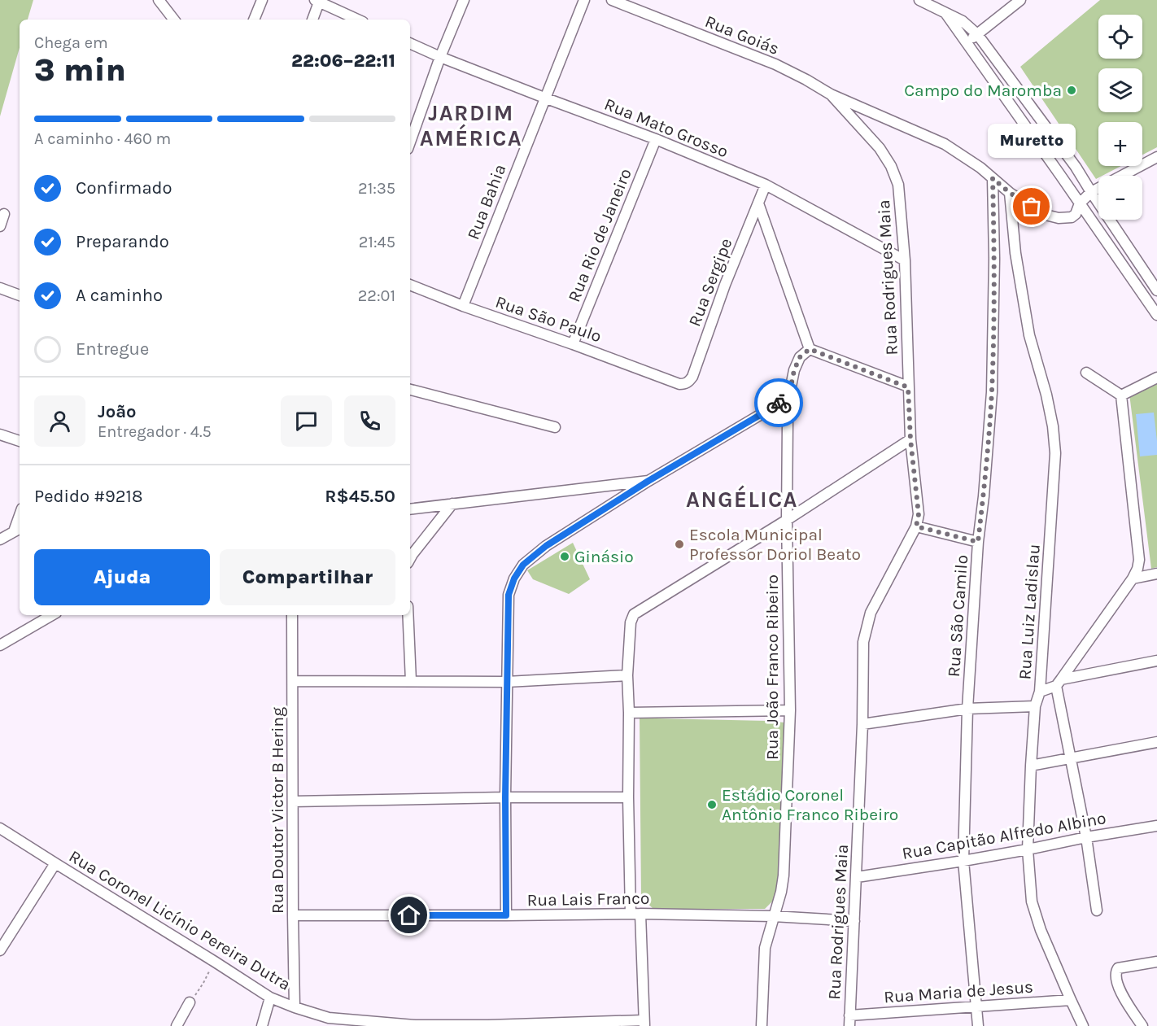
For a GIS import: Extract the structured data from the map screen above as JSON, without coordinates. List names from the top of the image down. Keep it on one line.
{"streets":{"street":["Rua Goiás","Rua Mato Grosso","Rua Bahia","Rua Rio de Janeiro","Rua Rodrigues Maia","Rua Sergipe","Rua São Paulo","Rua Luiz Ladislau","Rua São Camilo","Rua João Franco Ribeiro","Rua Doutor Victor B Hering","Rua Capitão Alfredo Albino","Rua Lais Franco","Rua Coronel Licínio Pereira Dutra","Rua Maria de Jesus"]},"crossings":[["Rua Goiás","Rua Rodrigues Maia"],["Rua Mato Grosso","Rua Bahia"],["Rua Mato Grosso","Rua Rio de Janeiro"],["Rua Mato Grosso","Rua Rodrigues Maia"],["Rua Mato Grosso","Rua Sergipe"],["Rua Bahia","Rua São Paulo"],["Rua Rio de Janeiro","Rua São Paulo"],["Rua Rodrigues Maia","Rua Capitão Alfredo Albino"],["Rua Rodrigues Maia","Rua Lais Franco"],["Rua Rodrigues Maia","Rua Maria de Jesus"],["Rua Sergipe","Rua São Paulo"],["Rua Luiz Ladislau","Rua Capitão Alfredo Albino"],["Rua Luiz Ladislau","Rua Maria de Jesus"],["Rua São Camilo","Rua Capitão Alfredo Albino"],["Rua São Camilo","Rua Maria de Jesus"],["Rua João Franco Ribeiro","Rua Lais Franco"],["Rua Doutor Victor B Hering","Rua Lais Franco"],["Rua Doutor Victor B Hering","Rua Coronel Licínio Pereira Dutra"]],"districts":["JARDIM AMÉRICA","ANGÉLICA"],"places":["Campo do Maromba","Muretto","Escola Municipal Professor Doriol Beato","Ginásio","Estádio Coronel Antônio Franco Ribeiro"],"page":{"map_buttons":["+","−"],"heading":["3 min","Chega em","22:06–22:11"],"panel":["João","Entregador · 4.5","Pedido #9218","R$45.50"],"bar":"A caminho · 460 m","bubble":"Muretto","list":[["Confirmado","21:35"],["Preparando","21:45"],["A caminho","22:01"],"Entregue"],"buttons":["Ajuda","Compartilhar"]}}
